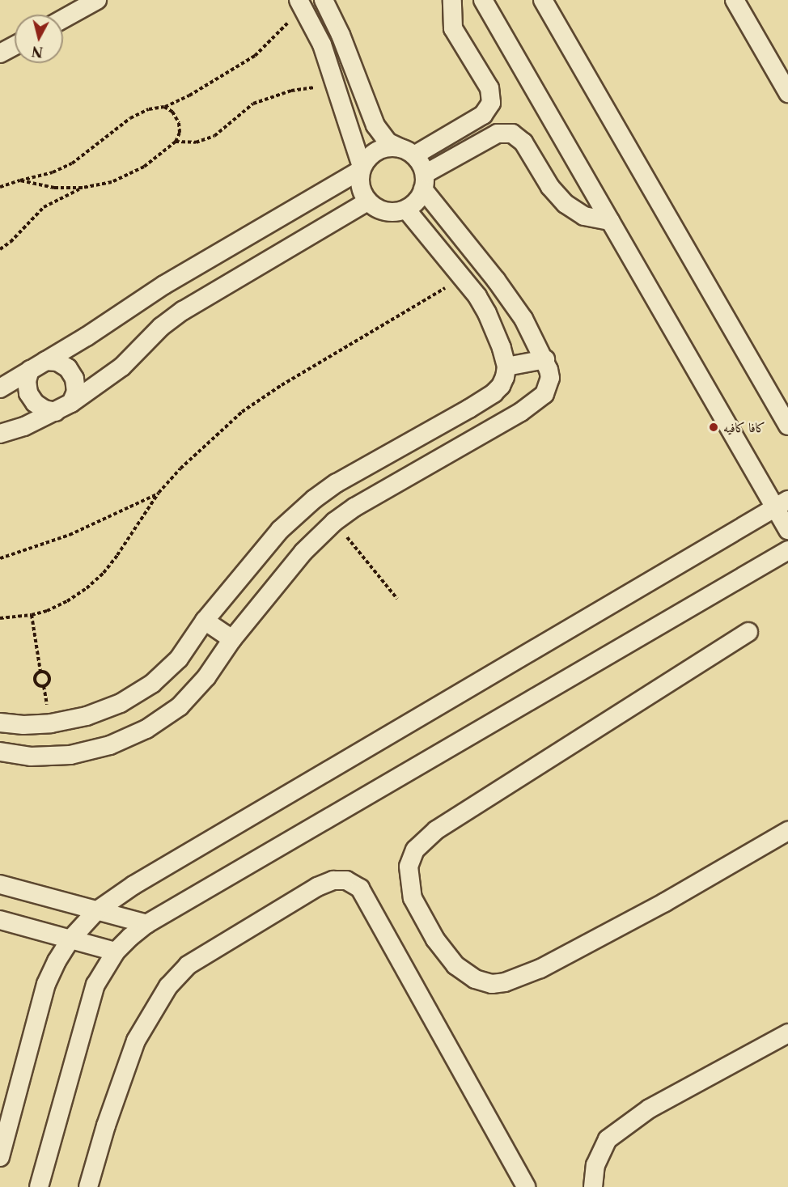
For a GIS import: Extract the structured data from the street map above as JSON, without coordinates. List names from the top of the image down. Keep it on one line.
{"places":["كافا كافيه"],"north":"bottom"}
